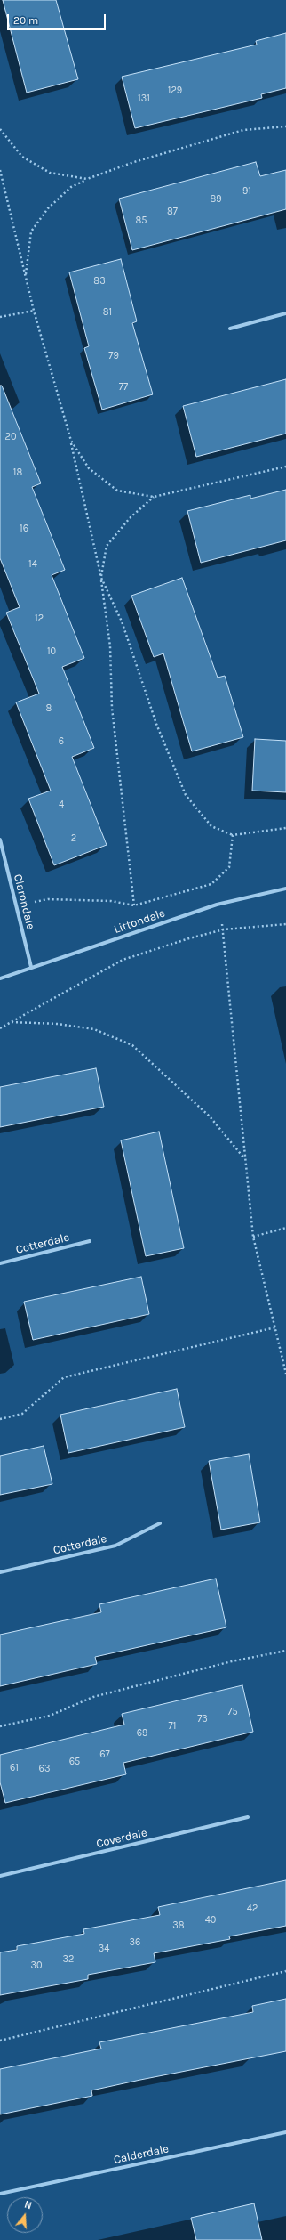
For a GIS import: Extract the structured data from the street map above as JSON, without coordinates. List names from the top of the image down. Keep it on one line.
{"streets":{"street":["Clarondale","Littondale","Cotterdale","Coverdale","Calderdale"]},"crossings":[["Clarondale","Littondale"]],"house_numbers":["129","131","91","89","87","85","83","81","79","77","20","18","16","14","12","10","8","6","4","2","75","73","71","69","67","65","61","63","42","40","38","36","34","32","30"],"scale_bar":"20 m","north":"top"}
